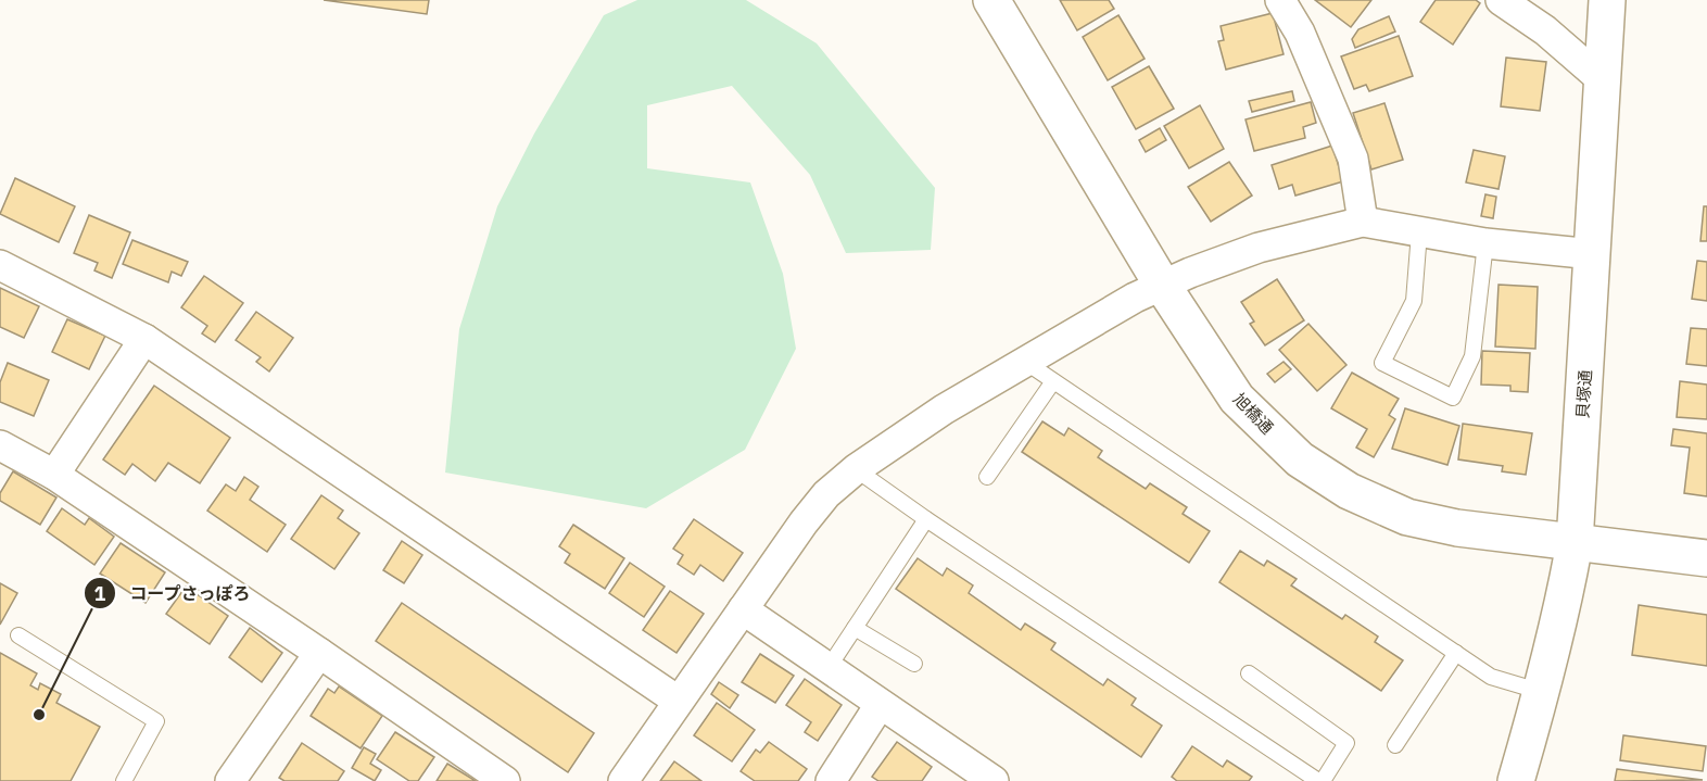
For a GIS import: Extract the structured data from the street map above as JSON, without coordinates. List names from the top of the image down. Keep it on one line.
{"streets":{"street":["貝塚通","旭橋通"]},"crossings":[["貝塚通","旭橋通"]],"places":["コープさっぽろ"]}
